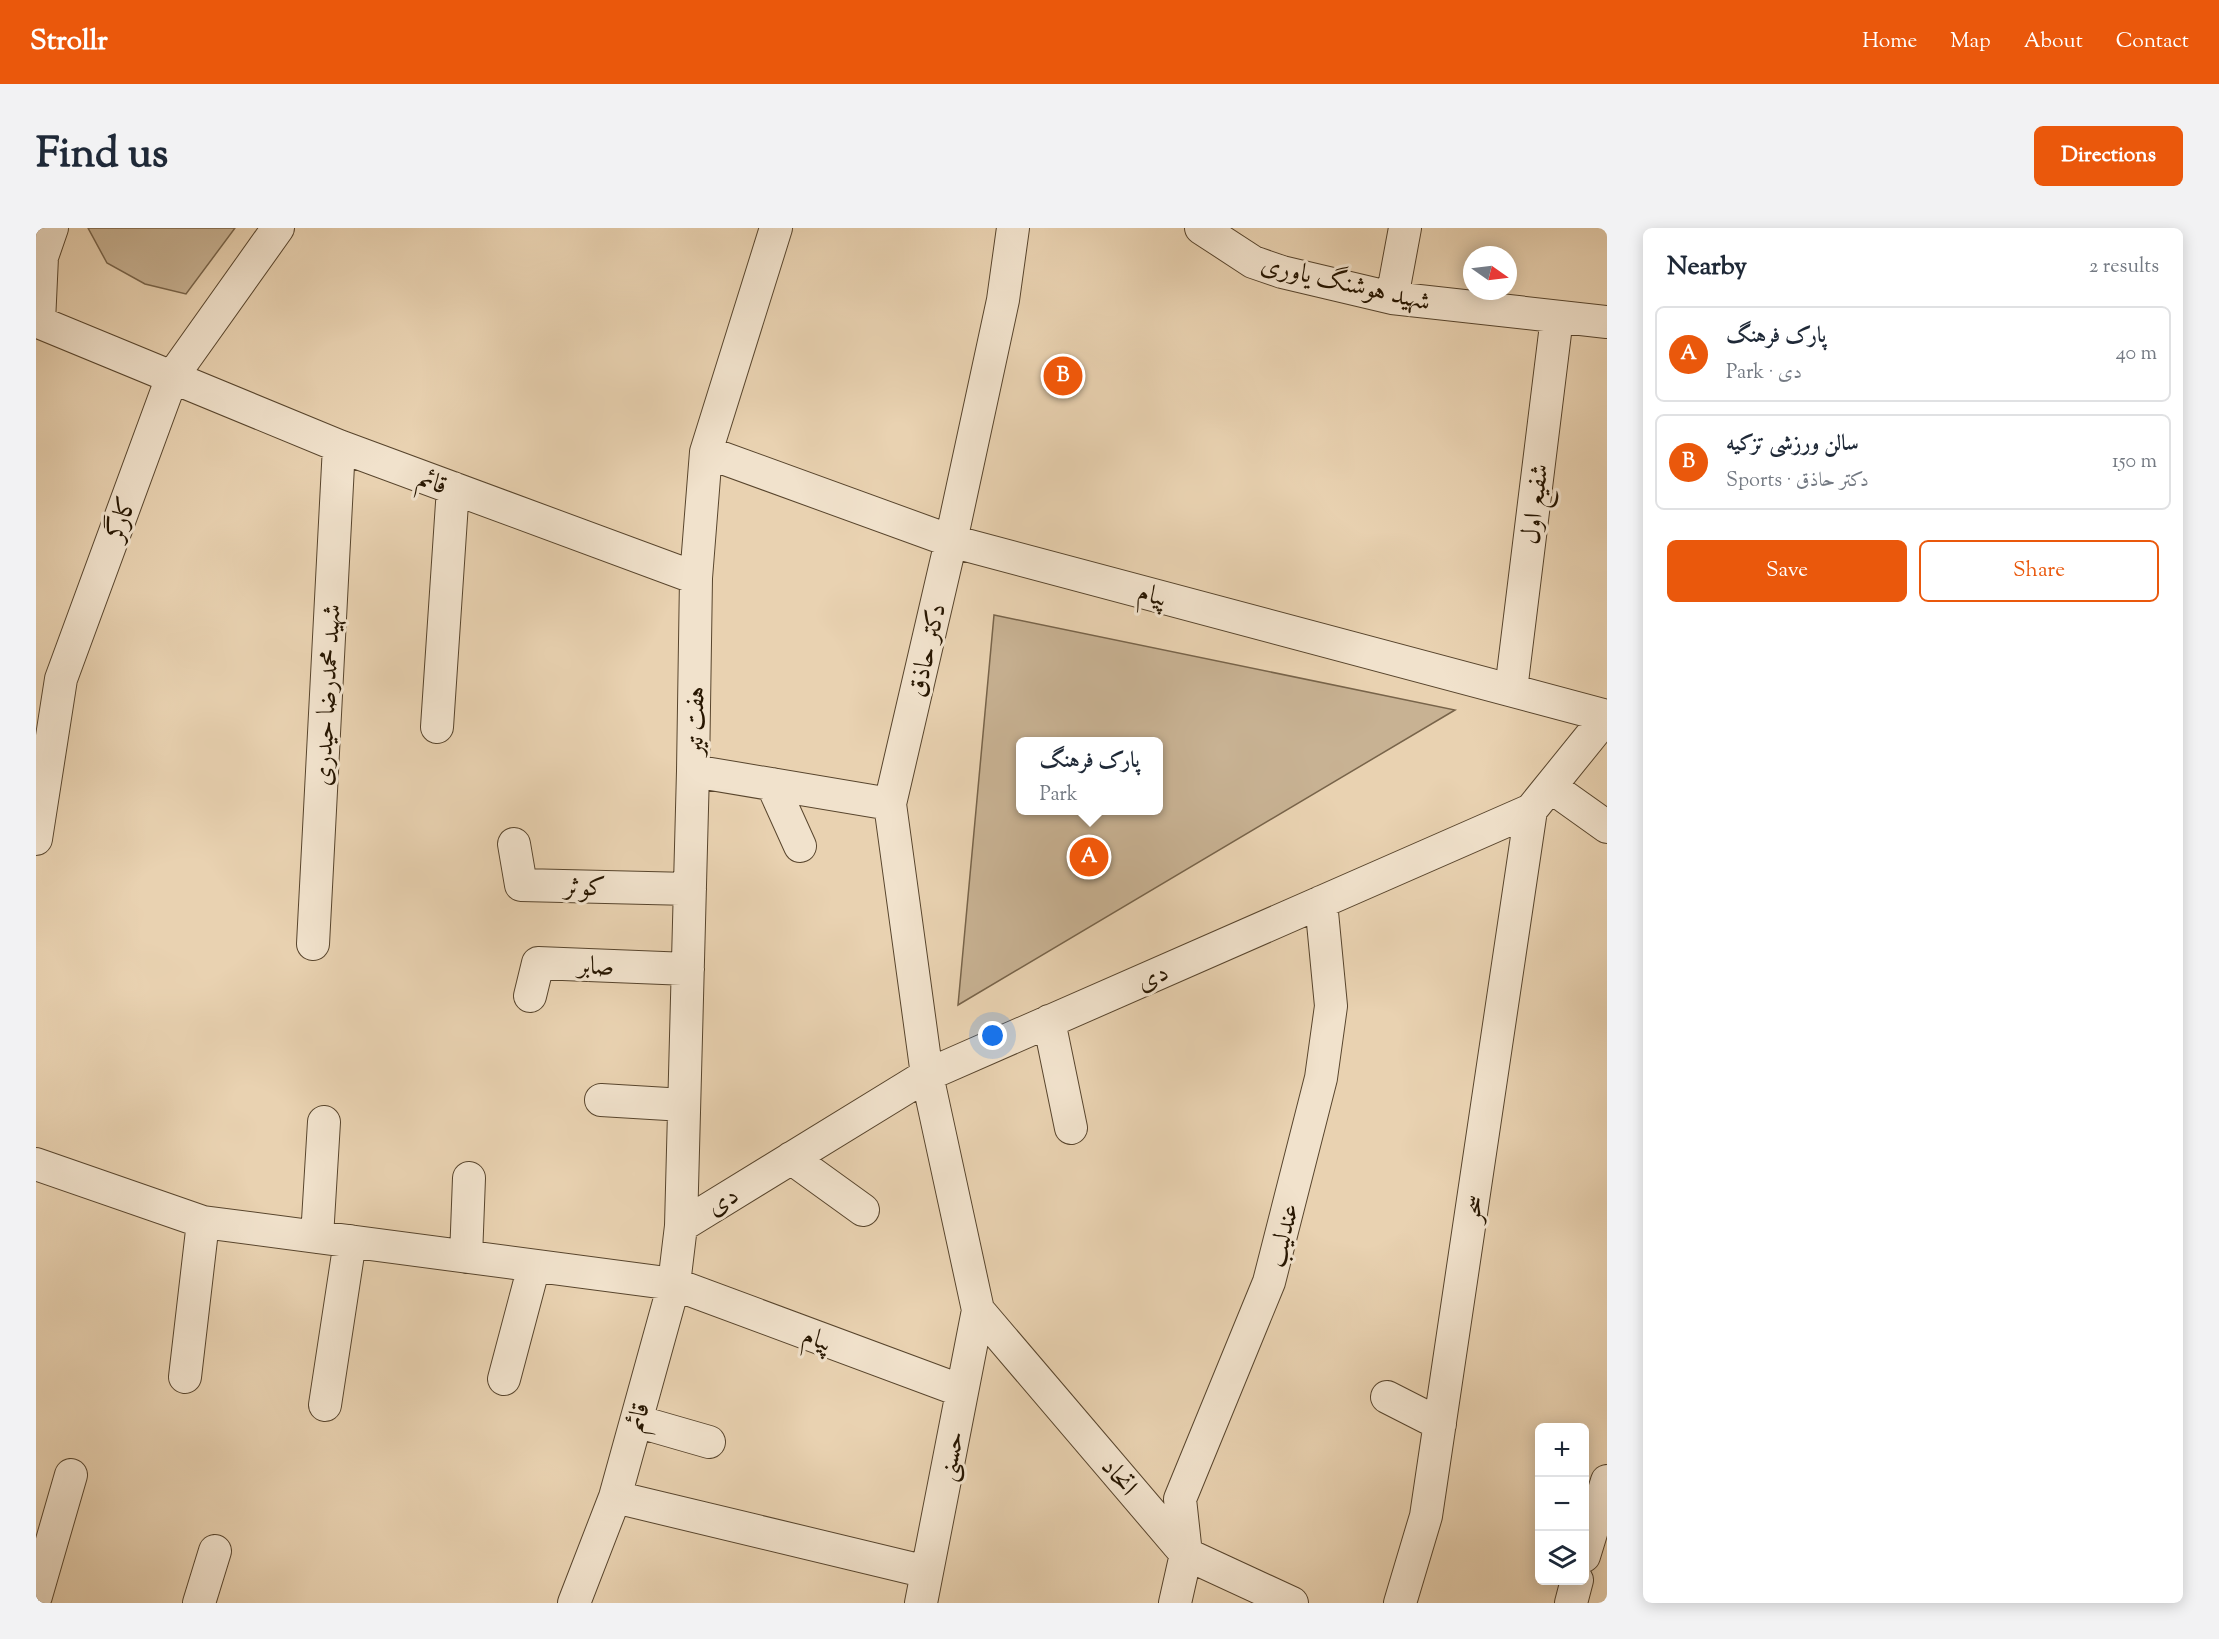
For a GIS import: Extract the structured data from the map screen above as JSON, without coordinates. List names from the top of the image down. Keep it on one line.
{"streets":{"street":["شهید هوشنگ یاوری","قائم","شفیع اول","کارگر","پیام","دکتر حاذق","شهید محمدرضا حیدری","هفت تیر","کوثر","صابر","دی","سحر","عندلیب","حسنی","اتحاد"]},"crossings":[["شهید هوشنگ یاوری","شفیع اول"],["قائم","کارگر"],["قائم","پیام"],["قائم","شهید محمدرضا حیدری"],["قائم","هفت تیر"],["قائم","دی"],["شفیع اول","پیام"],["پیام","دکتر حاذق"],["پیام","هفت تیر"],["پیام","دی"],["پیام","حسنی"],["دکتر حاذق","دی"],["دکتر حاذق","حسنی"],["دکتر حاذق","اتحاد"],["هفت تیر","کوثر"],["هفت تیر","صابر"],["هفت تیر","دی"],["دی","سحر"],["دی","عندلیب"],["عندلیب","اتحاد"],["حسنی","اتحاد"]],"north":"right","page":{"header":"Strollr","nav":["Home","Map","About","Contact"],"title":"Find us","buttons":["Directions",["Save","Share"]],"heading":["Nearby","2 results"],"list":[{"mark":"A","name":"پارک فرهنگ","note":"Park · دی","value":"40 m"},{"mark":"B","name":"سالن ورزشی تزکیه","note":"Sports · دکتر حاذق","value":"150 m"}],"pins":["B","A"],"popup":["پارک فرهنگ","Park"],"map_buttons":["+","−"]}}
